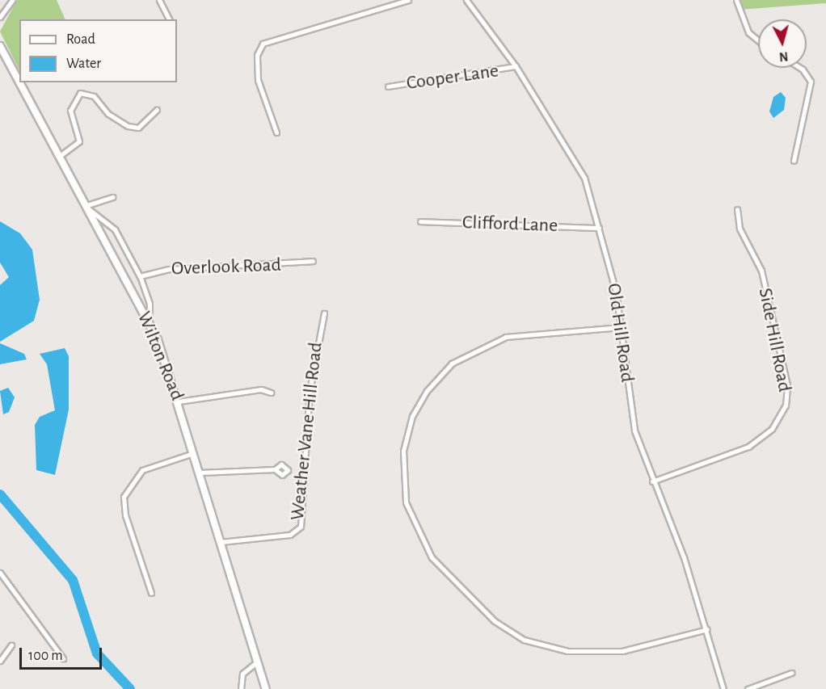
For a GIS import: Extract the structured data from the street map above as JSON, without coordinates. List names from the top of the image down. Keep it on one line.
{"streets":{"main road":["Wilton Road"],"street":["Cooper Lane","Clifford Lane","Overlook Road","Old Hill Road","Side Hill Road","Weather Vane Hill Road"]},"crossings":[["Cooper Lane","Old Hill Road"],["Clifford Lane","Old Hill Road"],["Overlook Road","Wilton Road"],["Old Hill Road","Side Hill Road"],["Wilton Road","Weather Vane Hill Road"]],"legend":["Road","Water"],"scale_bar":"100 m","north":"bottom"}
